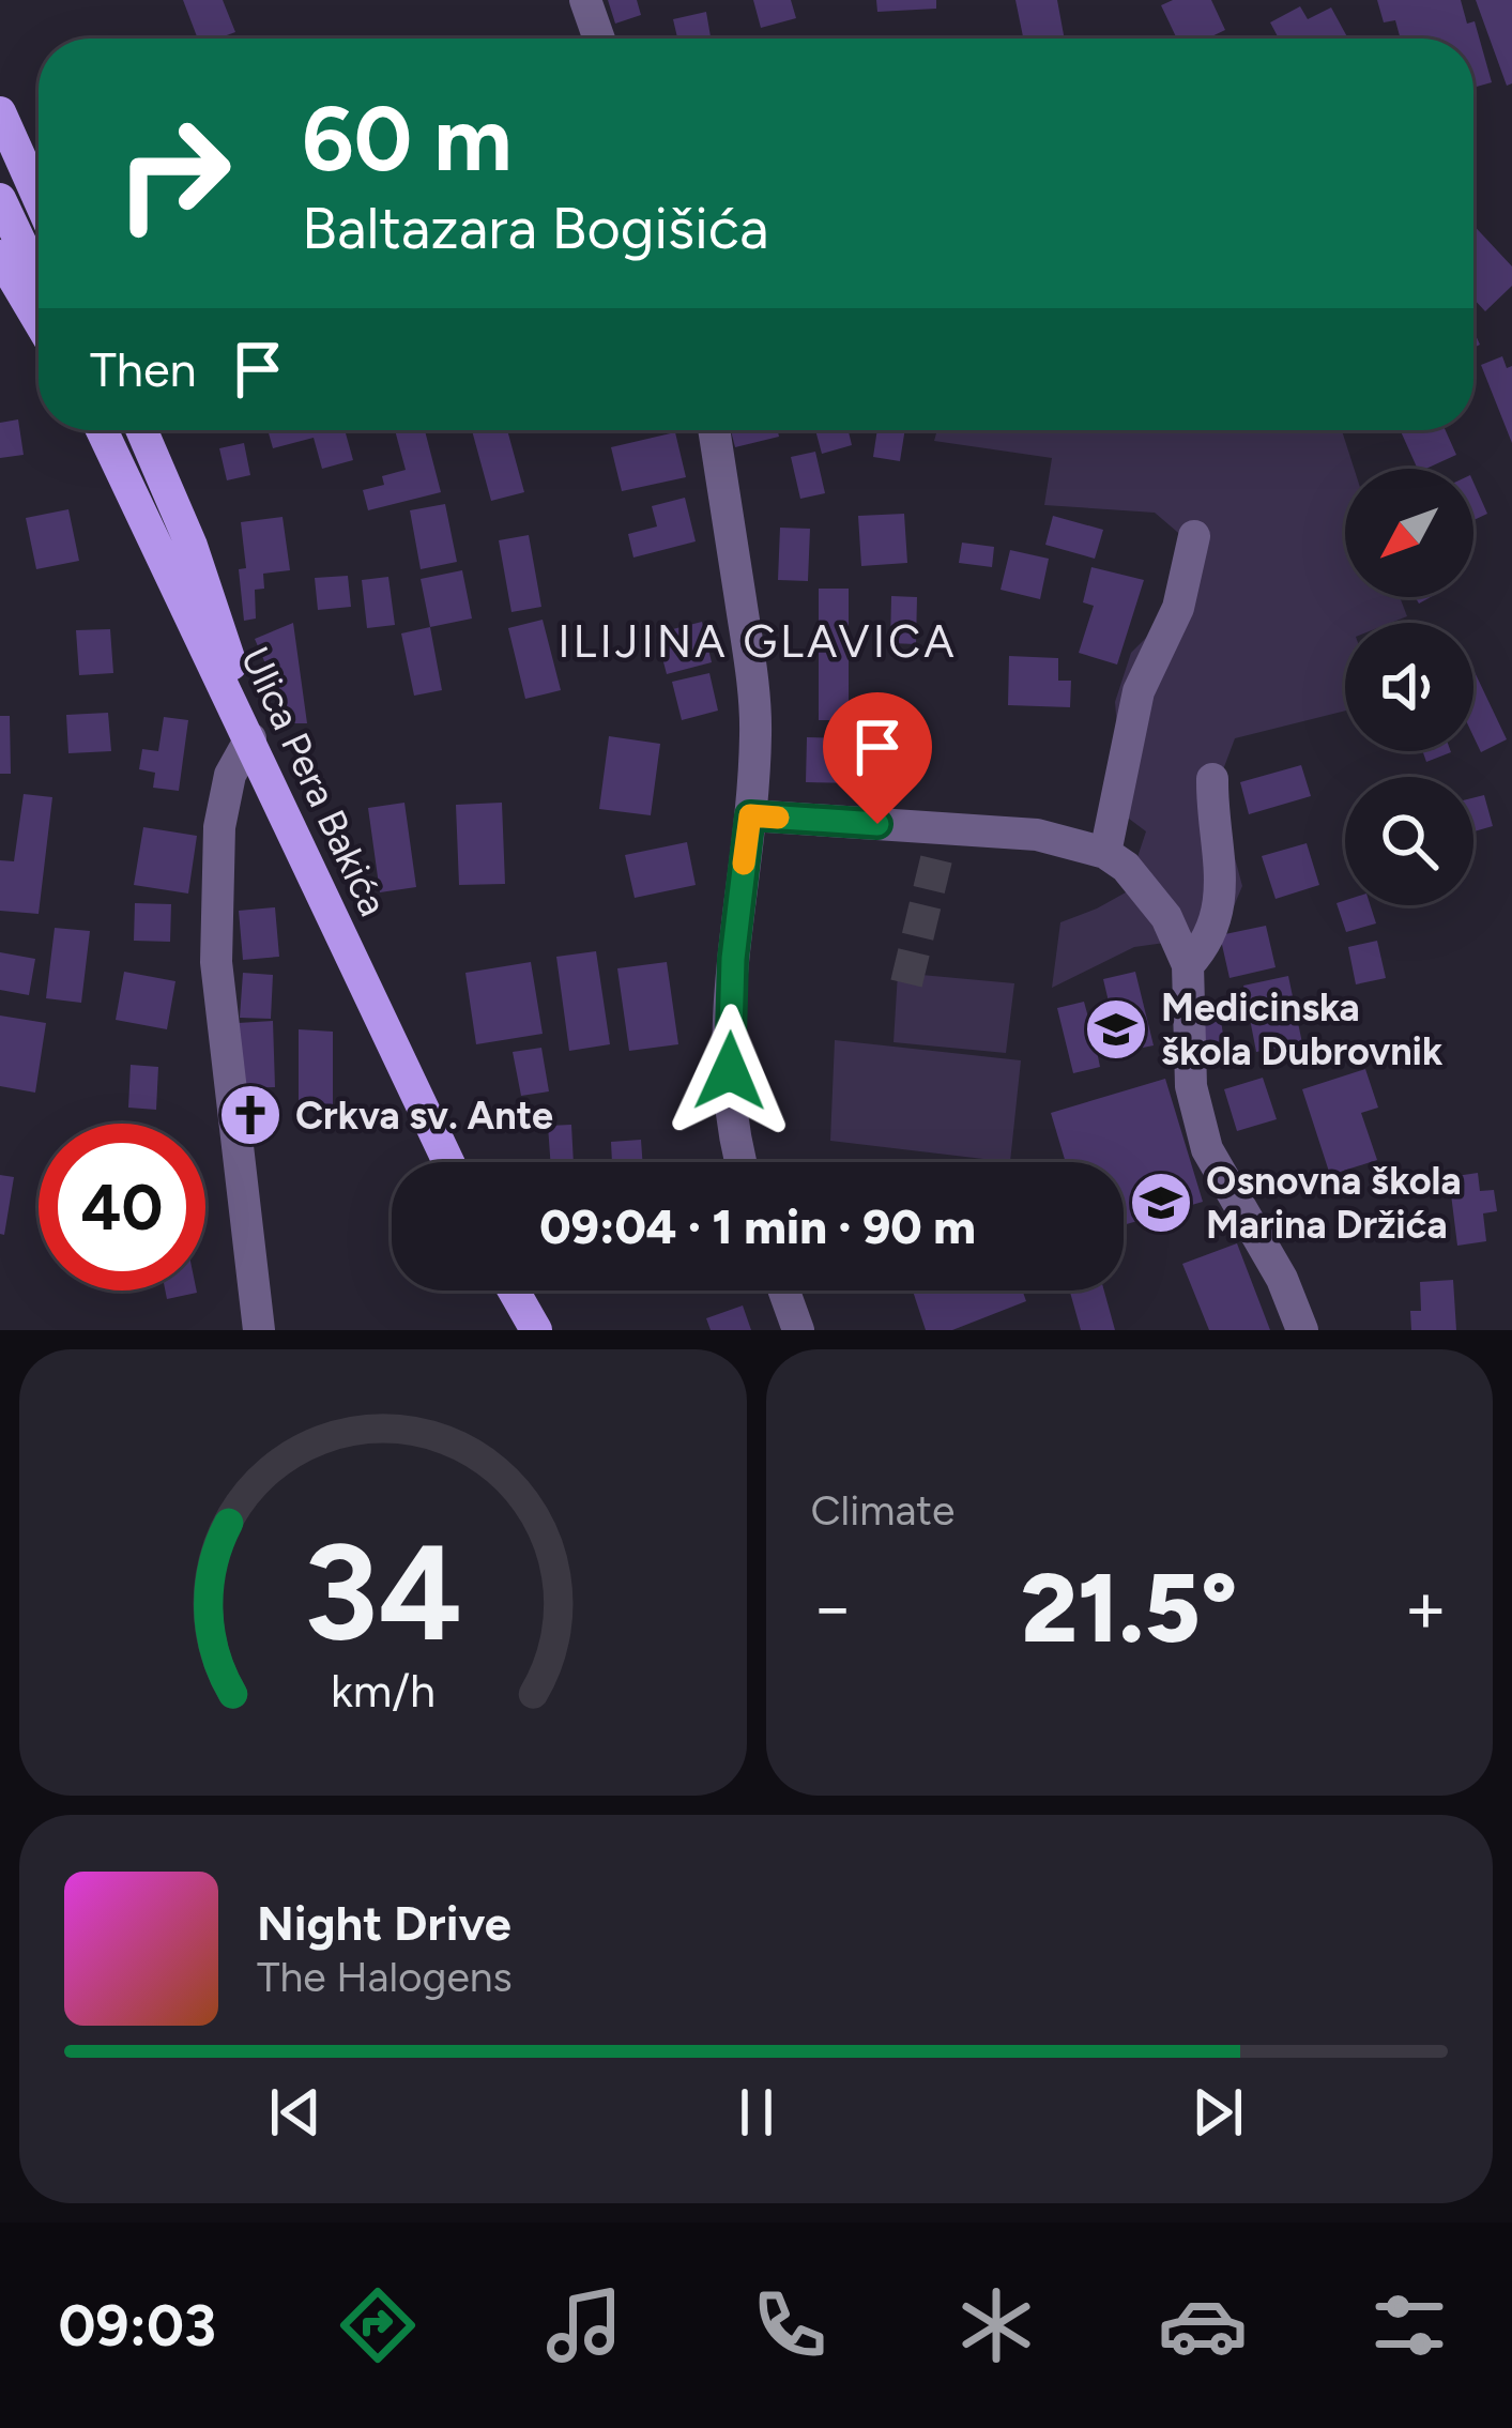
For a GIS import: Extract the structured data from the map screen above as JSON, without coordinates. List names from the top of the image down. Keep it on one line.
{"streets":{"main road":["Ulica Pera Bakića"]},"districts":["ILIJINA GLAVICA"],"places":{"school or university":["Medicinska škola Dubrovnik","Osnovna škola Marina Držića"],"church":["Crkva sv. Ante"]},"north":"bottom left","page":{"turn":["60 m","Baltazara Bogišića"],"then":"Then","limit":"40","trip":"09:04 · 1 min · 90 m","tile":"Climate","heat":["−","21.5°","+"],"song":["Night Drive","The Halogens"],"tabs":"09:03","gauge":["34","km/h"]}}
